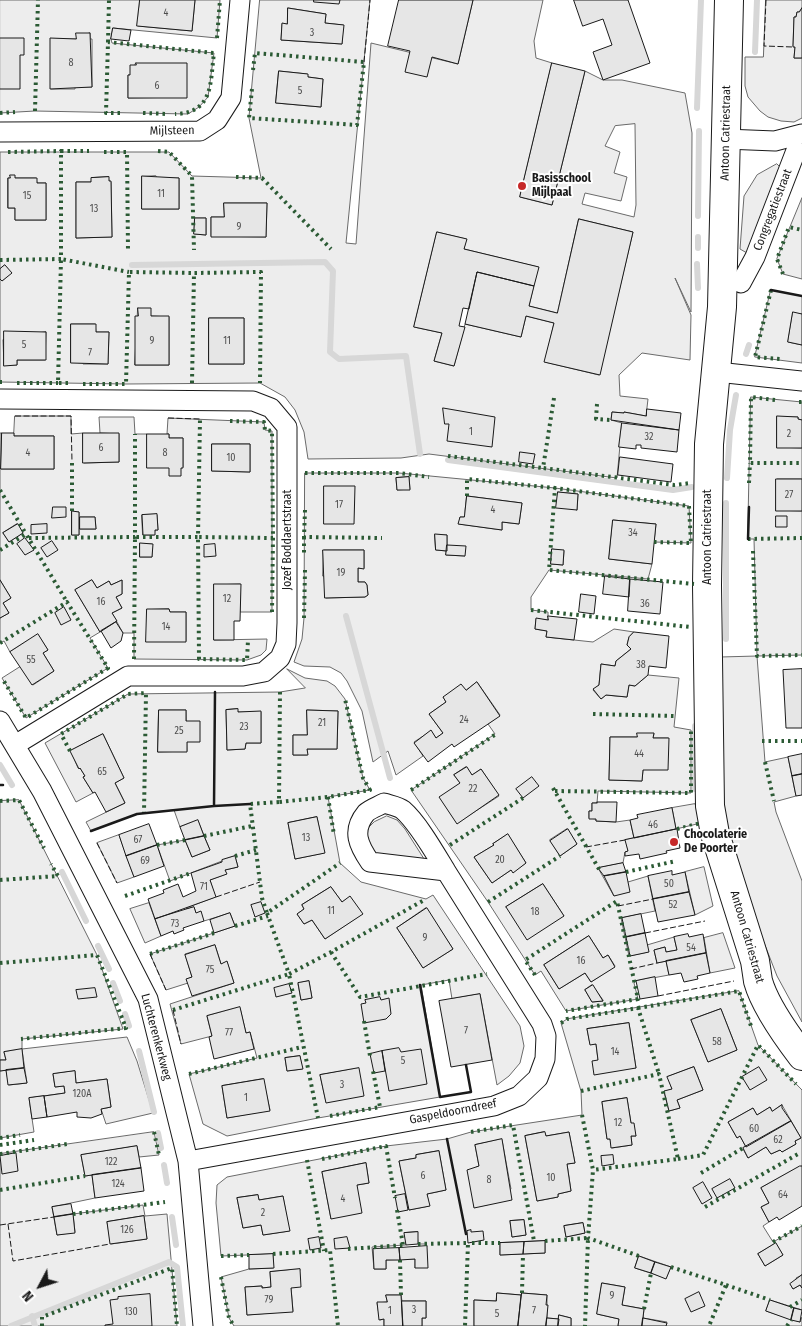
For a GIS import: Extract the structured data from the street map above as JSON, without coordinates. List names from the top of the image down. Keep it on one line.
{"streets":{"main road":["Antoon Catriestraat"],"street":["Mijlsteen","Congregatiestraat","Jozef Boddaertstraat","Luchterenkerkweg","Gaspeldoorndreef"]},"crossings":[["Antoon Catriestraat","Congregatiestraat"],["Jozef Boddaertstraat","Luchterenkerkweg"],["Luchterenkerkweg","Gaspeldoorndreef"]],"places":["Basisschool Mijlpaal","Chocolaterie De Poorter"],"house_numbers":["4","3","8","6","5","11","15","13","9","9","11","5","7","1","2","32","6","4","8","10","27","17","4","34","19","12","16","36","14","55","38","24","21","23","25","44","65","22","46","13","67","20","69","50","71","52","11","18","73","9","54","16","75","7","77","58","14","5","3","120A","1","12","60","62","122","6","10","8","124","64","4","2","126","9","79","3","1","7","130","5"],"north":"bottom left"}
